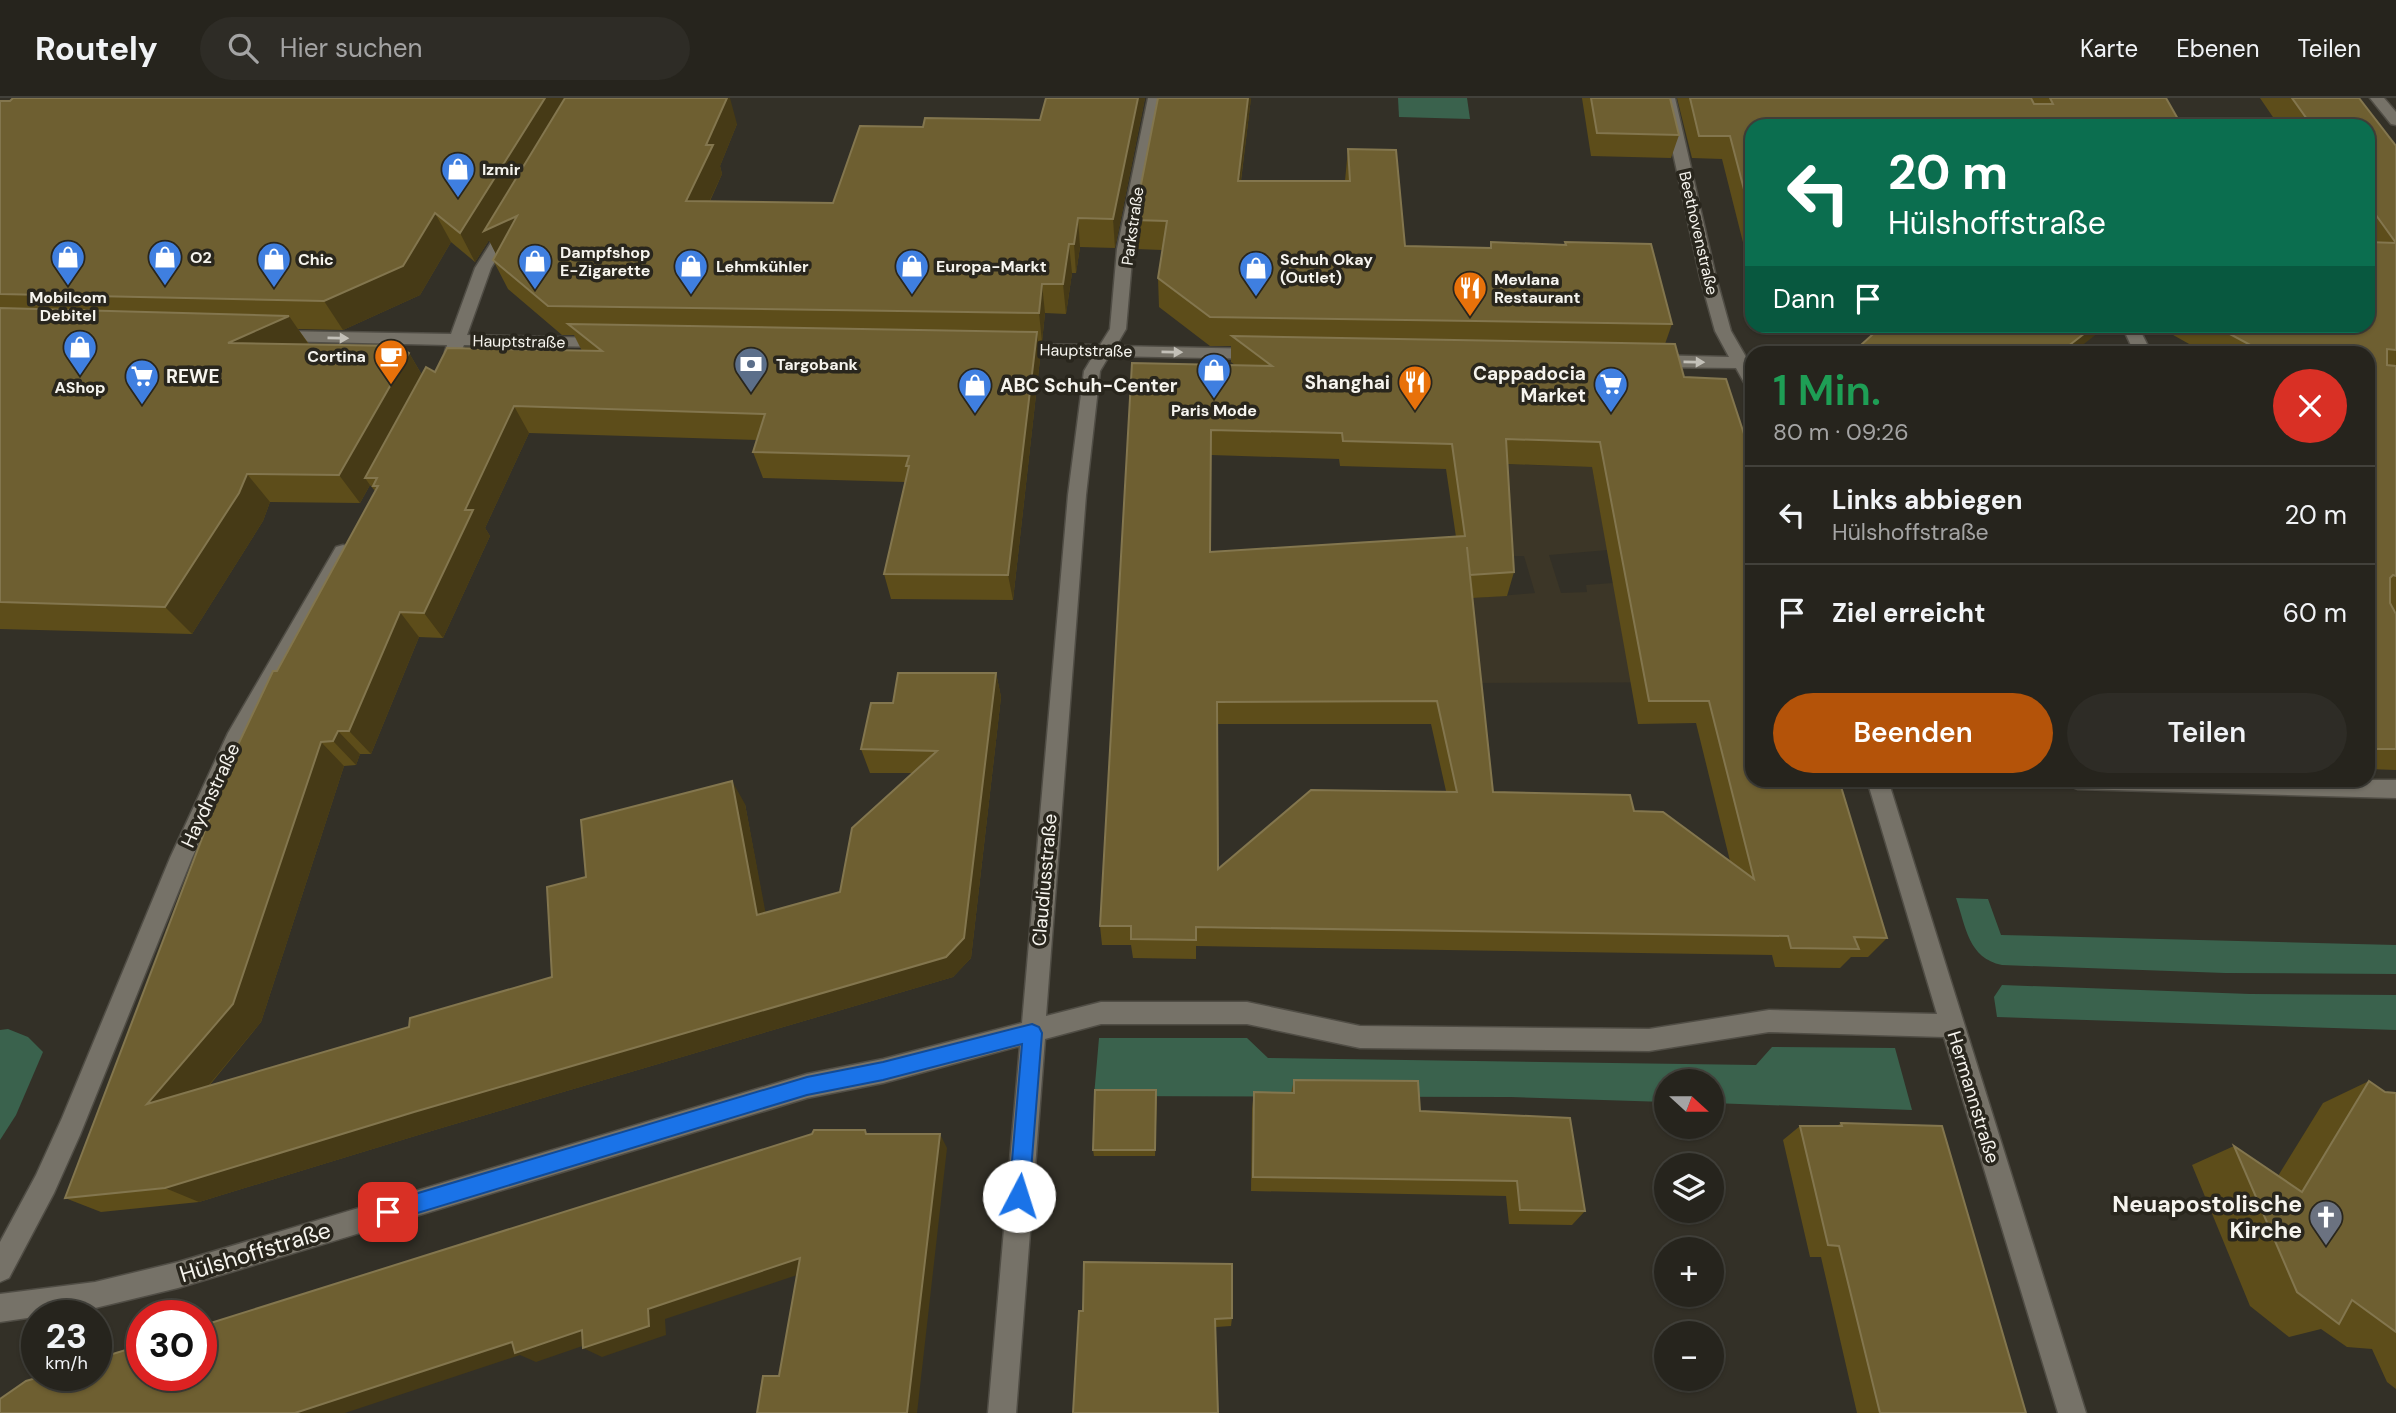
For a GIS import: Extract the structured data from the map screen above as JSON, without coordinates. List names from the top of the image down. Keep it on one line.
{"streets":{"street":["Parkstraße","Beethovenstraße","Hauptstraße","Haydnstraße","Claudiusstraße","Hermannstraße","Hülshoffstraße"]},"crossings":[["Parkstraße","Hauptstraße"],["Parkstraße","Claudiusstraße"],["Hauptstraße","Claudiusstraße"],["Claudiusstraße","Hülshoffstraße"],["Hermannstraße","Hülshoffstraße"]],"one_way":["Hauptstraße"],"places":{"shop":["Izmir","Mobilcom Debitel","O2","Chic","Dampfshop E-Zigarette","Lehmkühler","Europa-Markt","Schuh Okay (Outlet)","AShop","Paris Mode","ABC Schuh-Center"],"restaurant":["Mevlana Restaurant","Shanghai"],"cafe":["Cortina"],"bank":["Targobank"],"supermarket":["REWE","Cappadocia Market"],"church":["Neuapostolische Kirche"]},"north":"right","page":{"header":"Routely","search":"Hier suchen","nav":["Karte","Ebenen","Teilen"],"turn":["20 m","Hülshoffstraße"],"then":"Dann","heading":["1 Min.","80 m · 09:26"],"list":[{"name":"Links abbiegen","note":"Hülshoffstraße","value":"20 m"},{"name":"Ziel erreicht","value":"60 m"}],"buttons":["Beenden","Teilen"],"map_buttons":["+","−"],"speed":"23 km/h","limit":"30"}}
